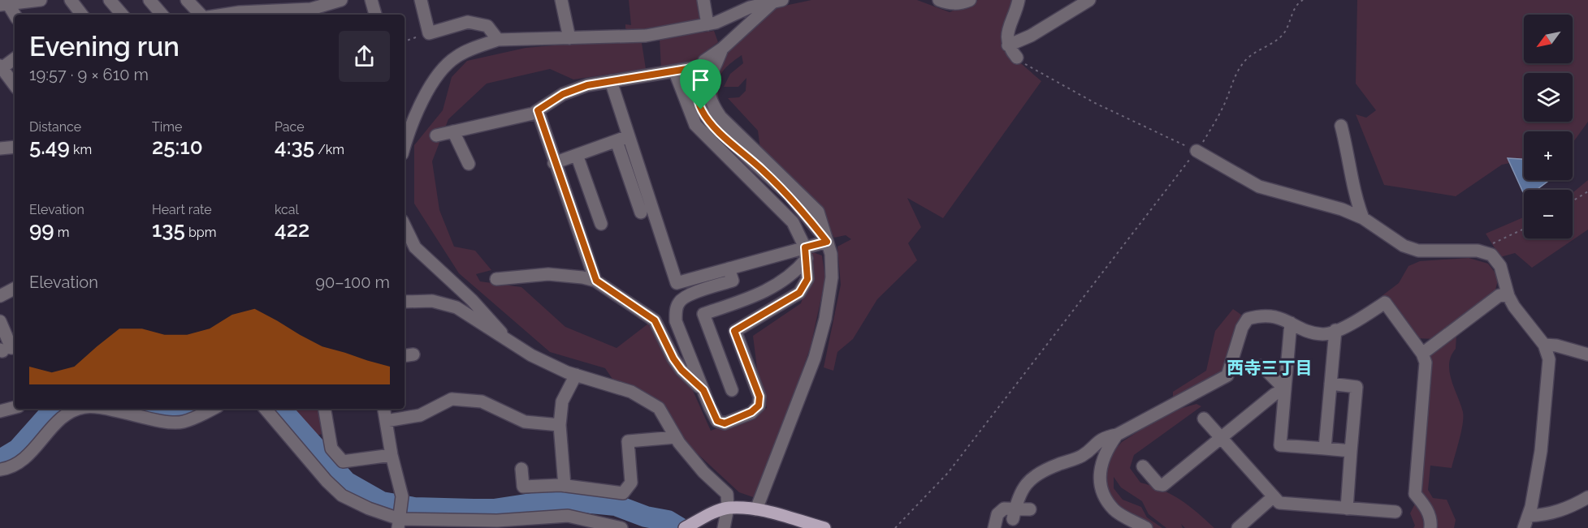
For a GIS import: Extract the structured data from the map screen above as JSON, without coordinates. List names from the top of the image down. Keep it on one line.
{"districts":["西寺三丁目"],"north":"bottom left","page":{"map_buttons":["+","−"],"heading":["Evening run","19:57 · 9 × 610 m"],"stats":[["Distance","5.49 km"],["Time","25:10"],["Pace","4:35 /km"],["Elevation","99 m"],["Heart rate","135 bpm"],["kcal","422"]],"chart":["Elevation","90–100 m"]}}
